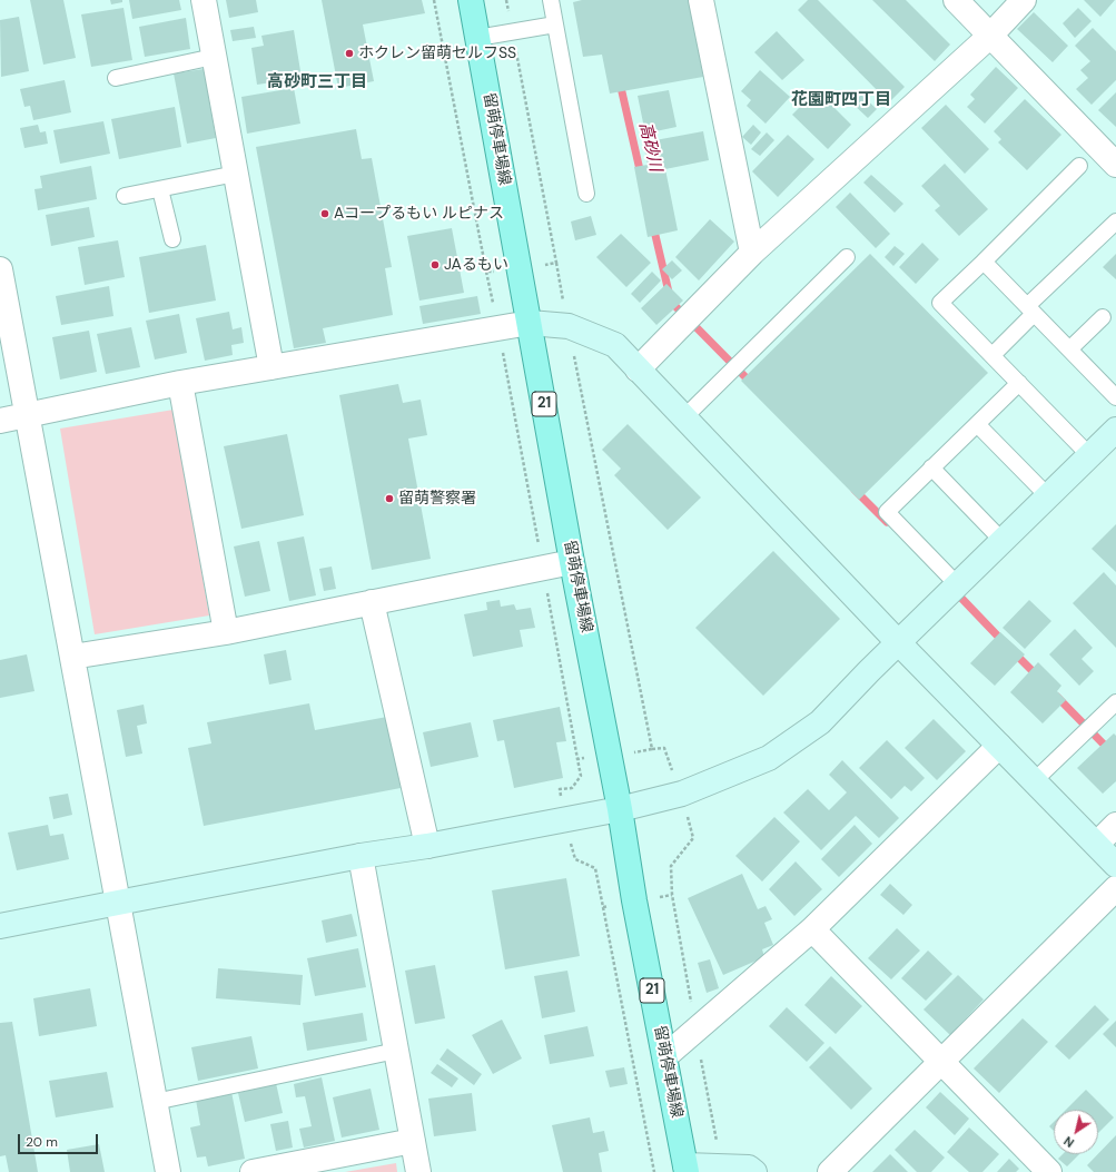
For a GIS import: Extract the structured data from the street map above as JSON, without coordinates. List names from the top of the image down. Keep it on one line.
{"streets":{"main road":["留萌停車場線","21"]},"districts":["高砂町三丁目","花園町四丁目"],"water":["高砂川"],"places":["ホクレン留萌セルフSS","Aコープるもい ルピナス","JAるもい","留萌警察署"],"scale_bar":"20 m","north":"bottom left"}
